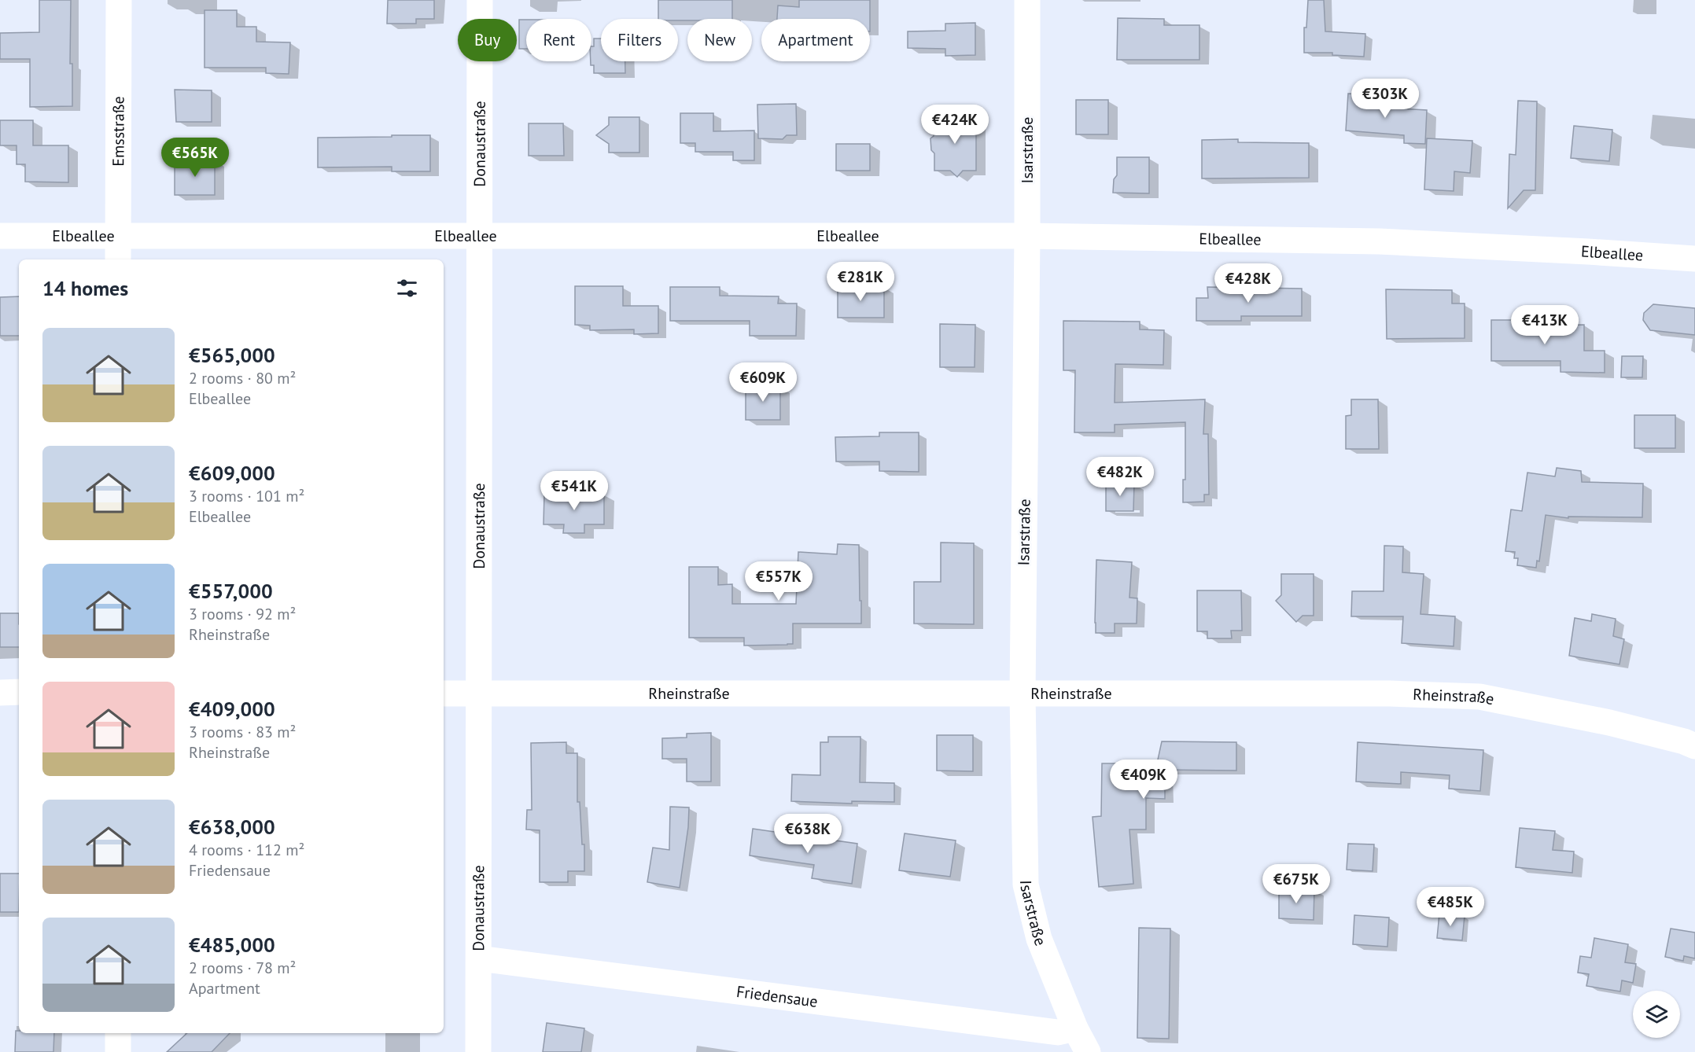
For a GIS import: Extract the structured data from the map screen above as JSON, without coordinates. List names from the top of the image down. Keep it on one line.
{"streets":{"street":["Emsstraße","Donaustraße","Isarstraße","Elbeallee","Rheinstraße","Friedensaue"]},"crossings":[["Emsstraße","Elbeallee"],["Donaustraße","Elbeallee"],["Donaustraße","Rheinstraße"],["Donaustraße","Friedensaue"],["Isarstraße","Elbeallee"],["Isarstraße","Rheinstraße"],["Isarstraße","Friedensaue"]],"page":{"chip":["Buy","Rent","Filters","New","Apartment"],"price":["€303K","€424K","€565K","€281K","€428K","€413K","€609K","€482K","€541K","€557K","€409K","€638K","€675K","€485K"],"heading":"14 homes","list":[{"name":"€565,000","note":"2 rooms · 80 m² · Elbeallee"},{"name":"€609,000","note":"3 rooms · 101 m² · Elbeallee"},{"name":"€557,000","note":"3 rooms · 92 m² · Rheinstraße"},{"name":"€409,000","note":"3 rooms · 83 m² · Rheinstraße"},{"name":"€638,000","note":"4 rooms · 112 m² · Friedensaue"},{"name":"€485,000","note":"2 rooms · 78 m² · Apartment"}]}}
